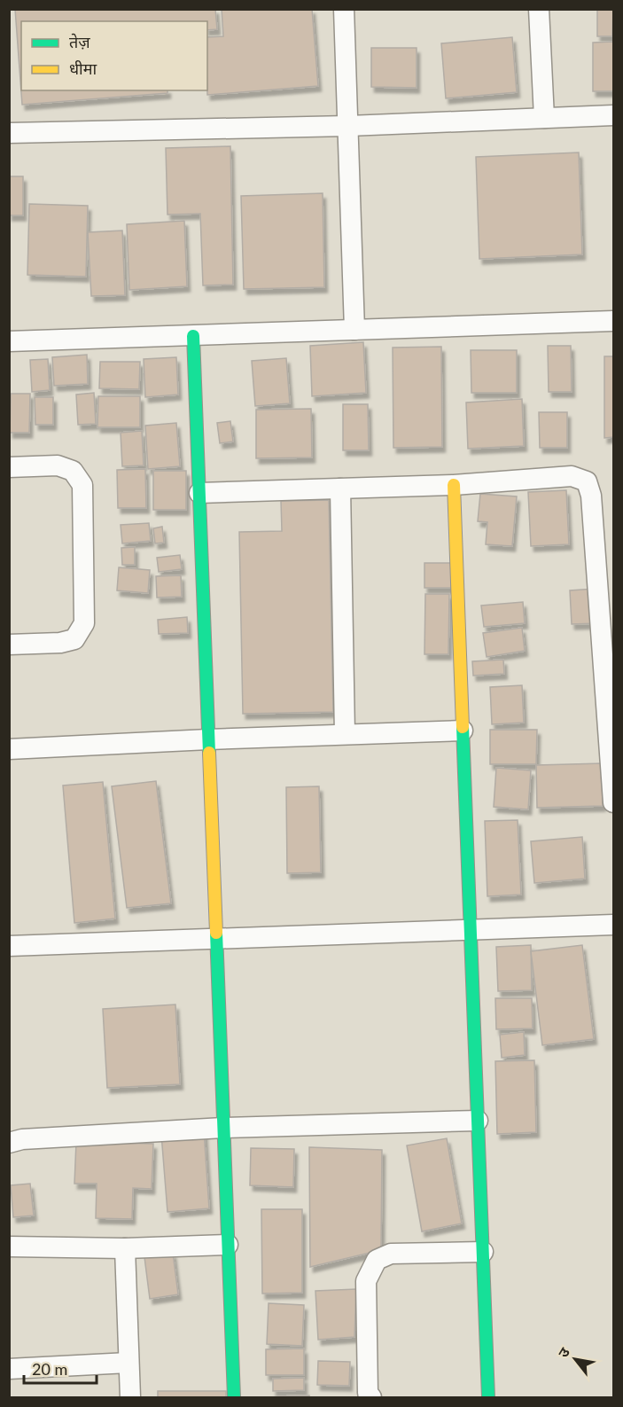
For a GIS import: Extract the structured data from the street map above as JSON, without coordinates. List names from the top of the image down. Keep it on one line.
{"legend":["तेज़","धीमा"],"scale_bar":"20 m","north":"top left"}
